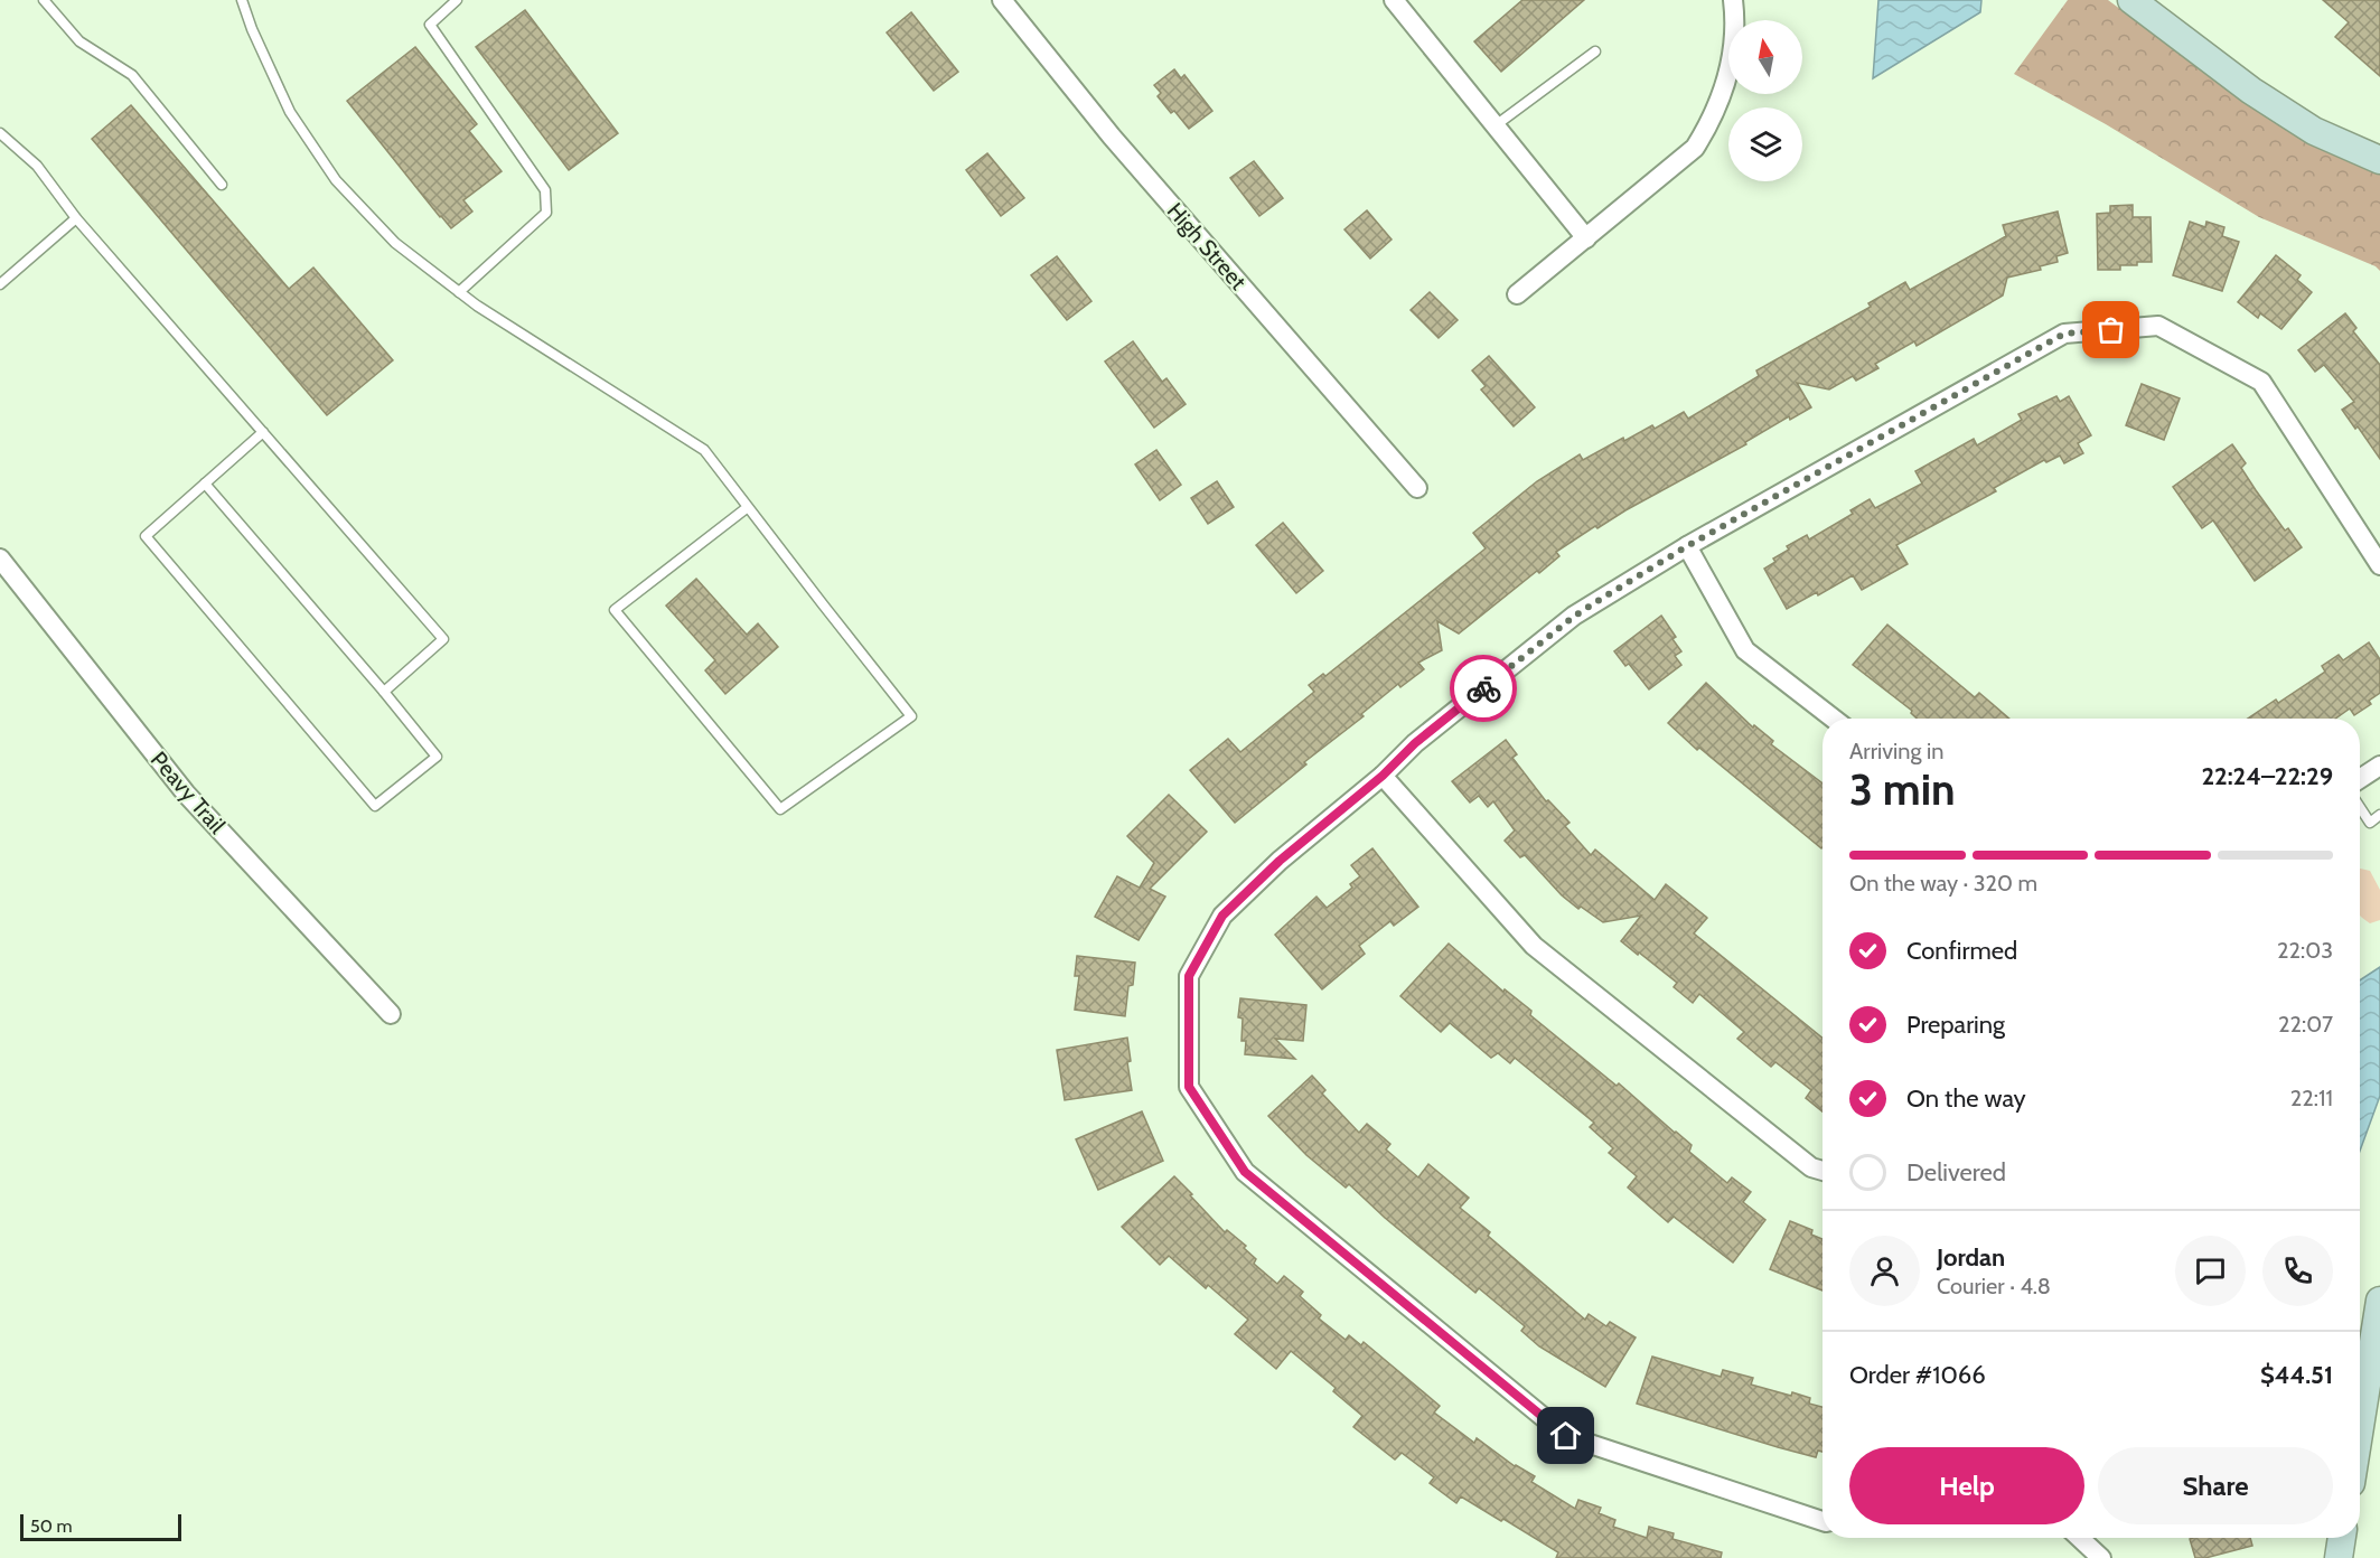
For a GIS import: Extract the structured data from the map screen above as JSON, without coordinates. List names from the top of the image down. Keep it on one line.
{"streets":{"street":["High Street","Peavy Trail"]},"scale_bar":"50 m","north":"top","page":{"heading":["3 min","Arriving in","22:24–22:29"],"panel":["Jordan","Courier · 4.8","Order #1066","$44.51"],"bar":"On the way · 320 m","list":[["Confirmed","22:03"],["Preparing","22:07"],["On the way","22:11"],"Delivered"],"buttons":["Help","Share"],"scale":"50 m"}}
